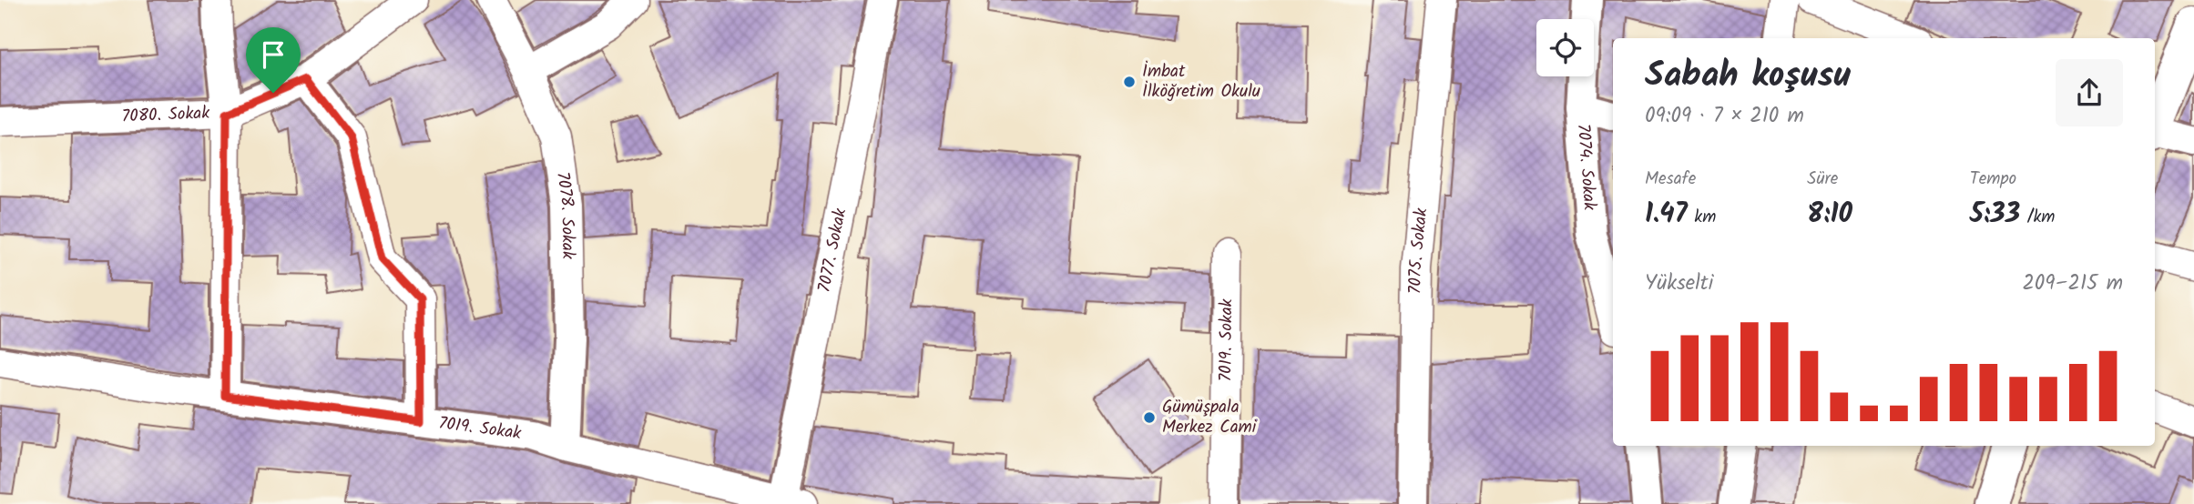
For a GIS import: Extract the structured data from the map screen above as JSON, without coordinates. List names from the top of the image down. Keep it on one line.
{"streets":{"street":["7080. Sokak","7074. Sokak","7078. Sokak","7077. Sokak","7075. Sokak","7019. Sokak"]},"crossings":[["7078. Sokak","7019. Sokak"],["7077. Sokak","7019. Sokak"]],"places":["İmbat İlköğretim Okulu","Gümüşpala Merkez Cami"],"page":{"heading":["Sabah koşusu","09:09 · 7 × 210 m"],"stats":[["Mesafe","1.47 km"],["Süre","8:10"],["Tempo","5:33 /km"]],"chart":["Yükselti","209–215 m"]}}
